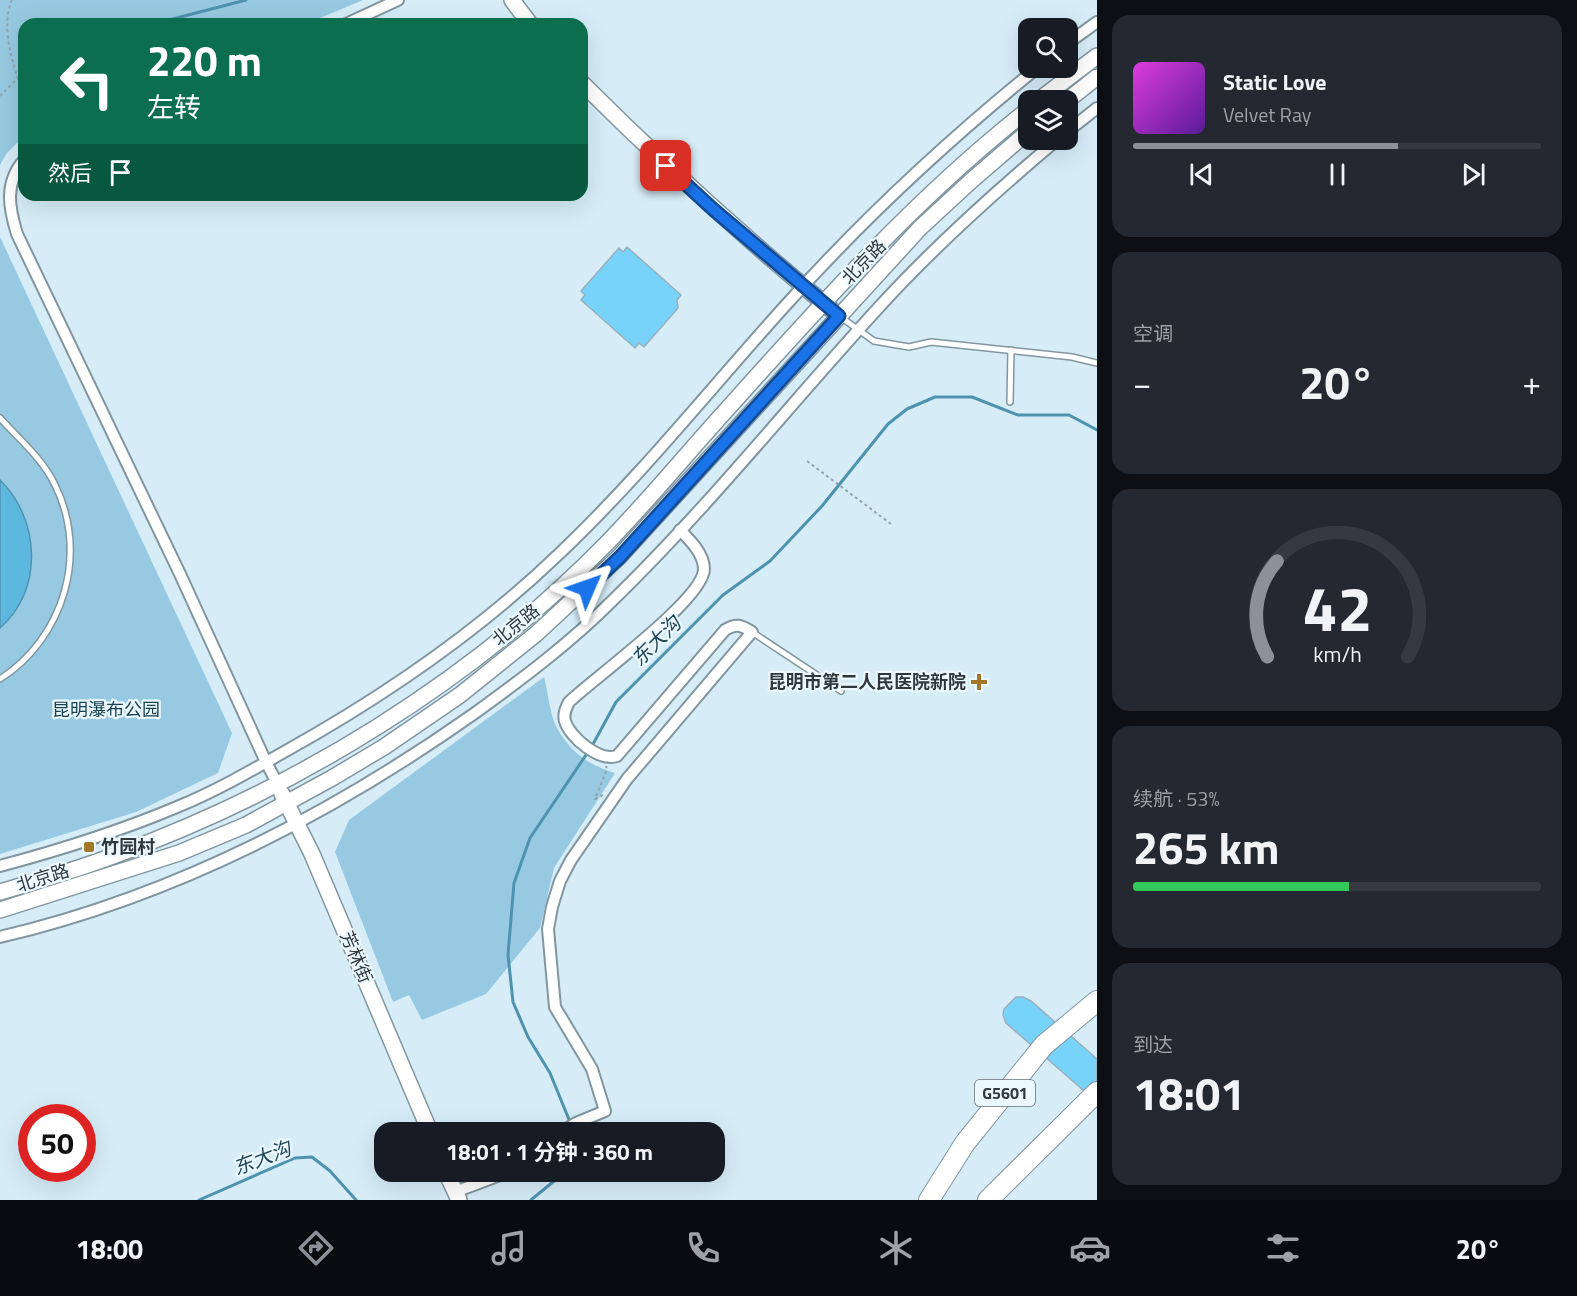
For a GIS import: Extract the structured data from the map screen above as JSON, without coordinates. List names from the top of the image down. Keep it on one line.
{"streets":{"highway":["G5601"],"main road":["北京路","芳林街"]},"crossings":[["北京路","芳林街"]],"water":["东大沟"],"parks":["昆明瀑布公园"],"places":{"health":["昆明市第二人民医院新院"],"transit":["竹园村"]},"page":{"turn":["220 m","左转"],"song":["Static Love","Velvet Ray"],"then":"然后","tile":["空调",["续航 · 53%","265 km"],["到达","18:01"]],"heat":["−","20°","+"],"limit":"50","trip":"18:01 · 1 分钟 · 360 m","tabs":["18:00","20°"],"gauge":["42","km/h"]}}
